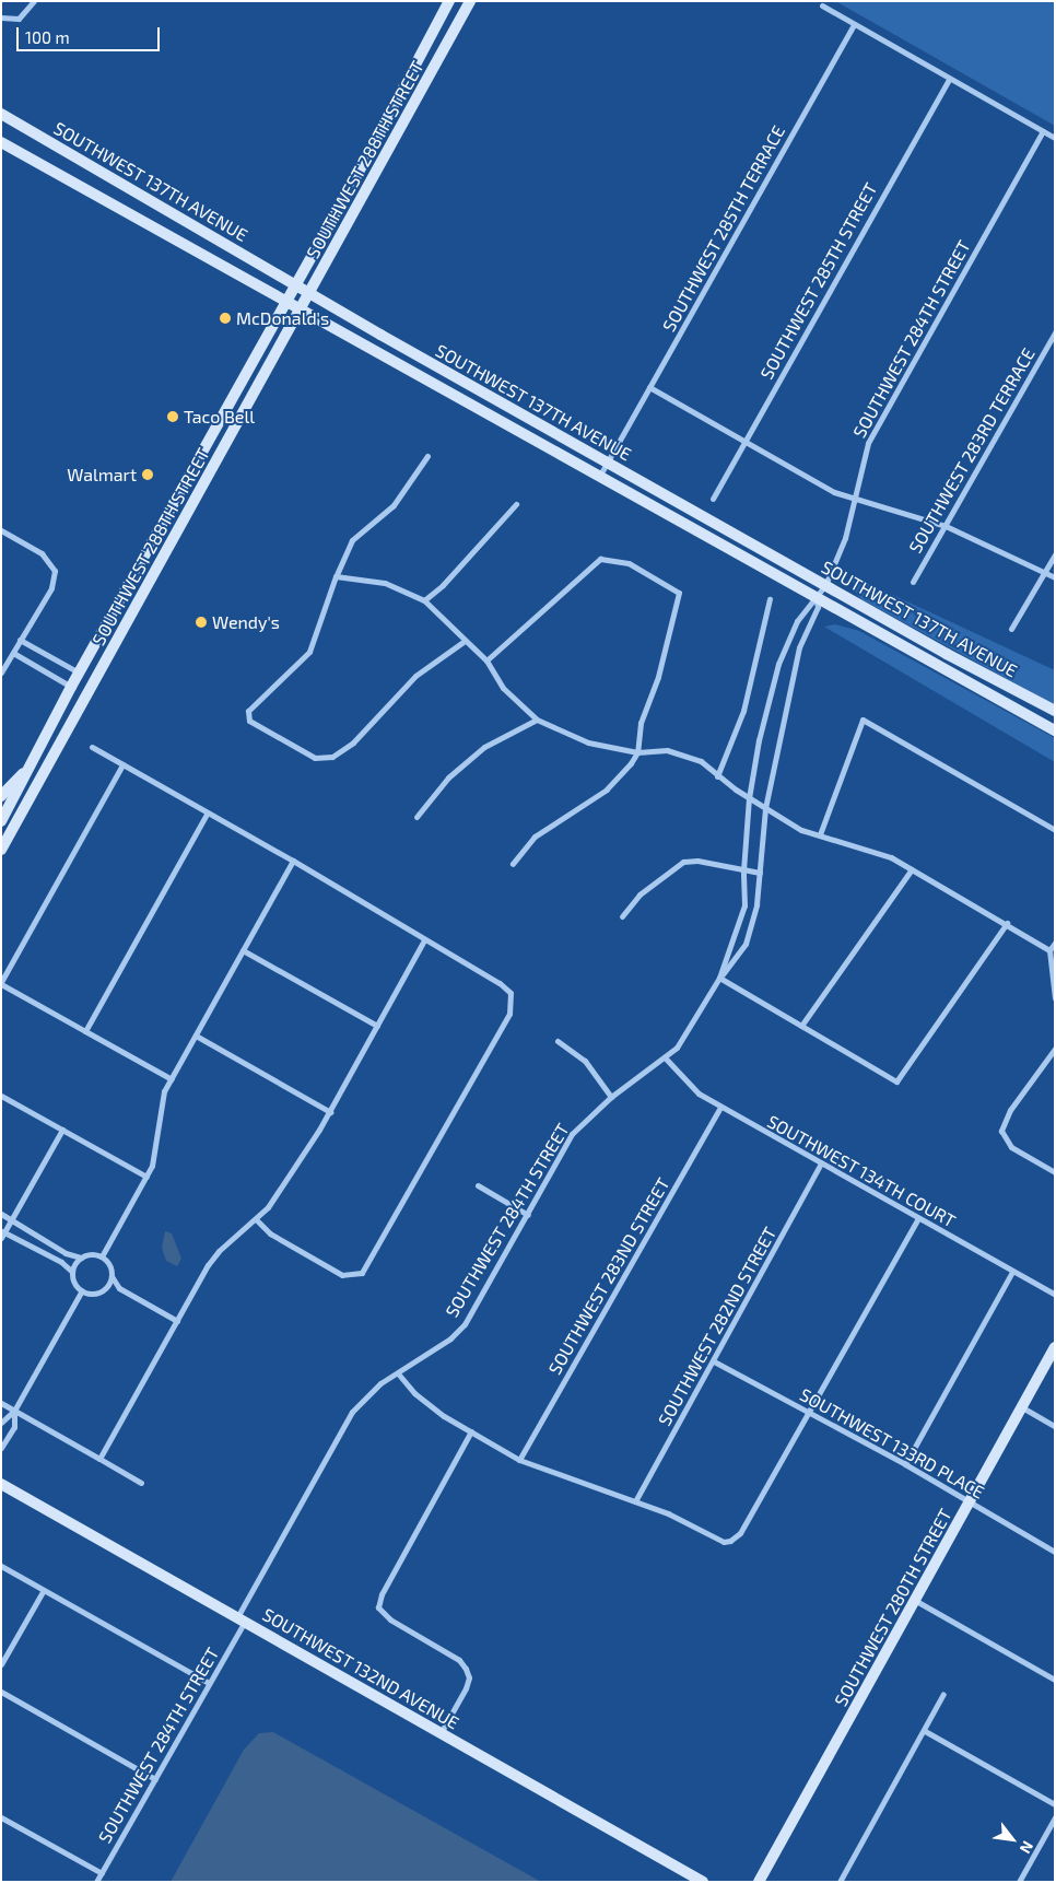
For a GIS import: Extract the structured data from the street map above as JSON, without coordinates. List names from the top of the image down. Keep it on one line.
{"streets":{"main road":["SOUTHWEST 288TH STREET","SOUTHWEST 137TH AVENUE","SOUTHWEST 280TH STREET","SOUTHWEST 132ND AVENUE"],"street":["SOUTHWEST 285TH TERRACE","SOUTHWEST 285TH STREET","SOUTHWEST 284TH STREET","SOUTHWEST 283RD TERRACE","SOUTHWEST 134TH COURT","SOUTHWEST 283ND STREET","SOUTHWEST 282ND STREET","SOUTHWEST 133RD PLACE"]},"crossings":[["SOUTHWEST 288TH STREET","SOUTHWEST 137TH AVENUE"],["SOUTHWEST 137TH AVENUE","SOUTHWEST 285TH TERRACE"],["SOUTHWEST 137TH AVENUE","SOUTHWEST 284TH STREET"],["SOUTHWEST 284TH STREET","SOUTHWEST 134TH COURT"],["SOUTHWEST 284TH STREET","SOUTHWEST 132ND AVENUE"],["SOUTHWEST 134TH COURT","SOUTHWEST 283ND STREET"],["SOUTHWEST 134TH COURT","SOUTHWEST 282ND STREET"],["SOUTHWEST 282ND STREET","SOUTHWEST 133RD PLACE"],["SOUTHWEST 133RD PLACE","SOUTHWEST 280TH STREET"]],"places":["McDonald's","Taco Bell","Walmart","Wendy's"],"scale_bar":"100 m","north":"bottom right"}
